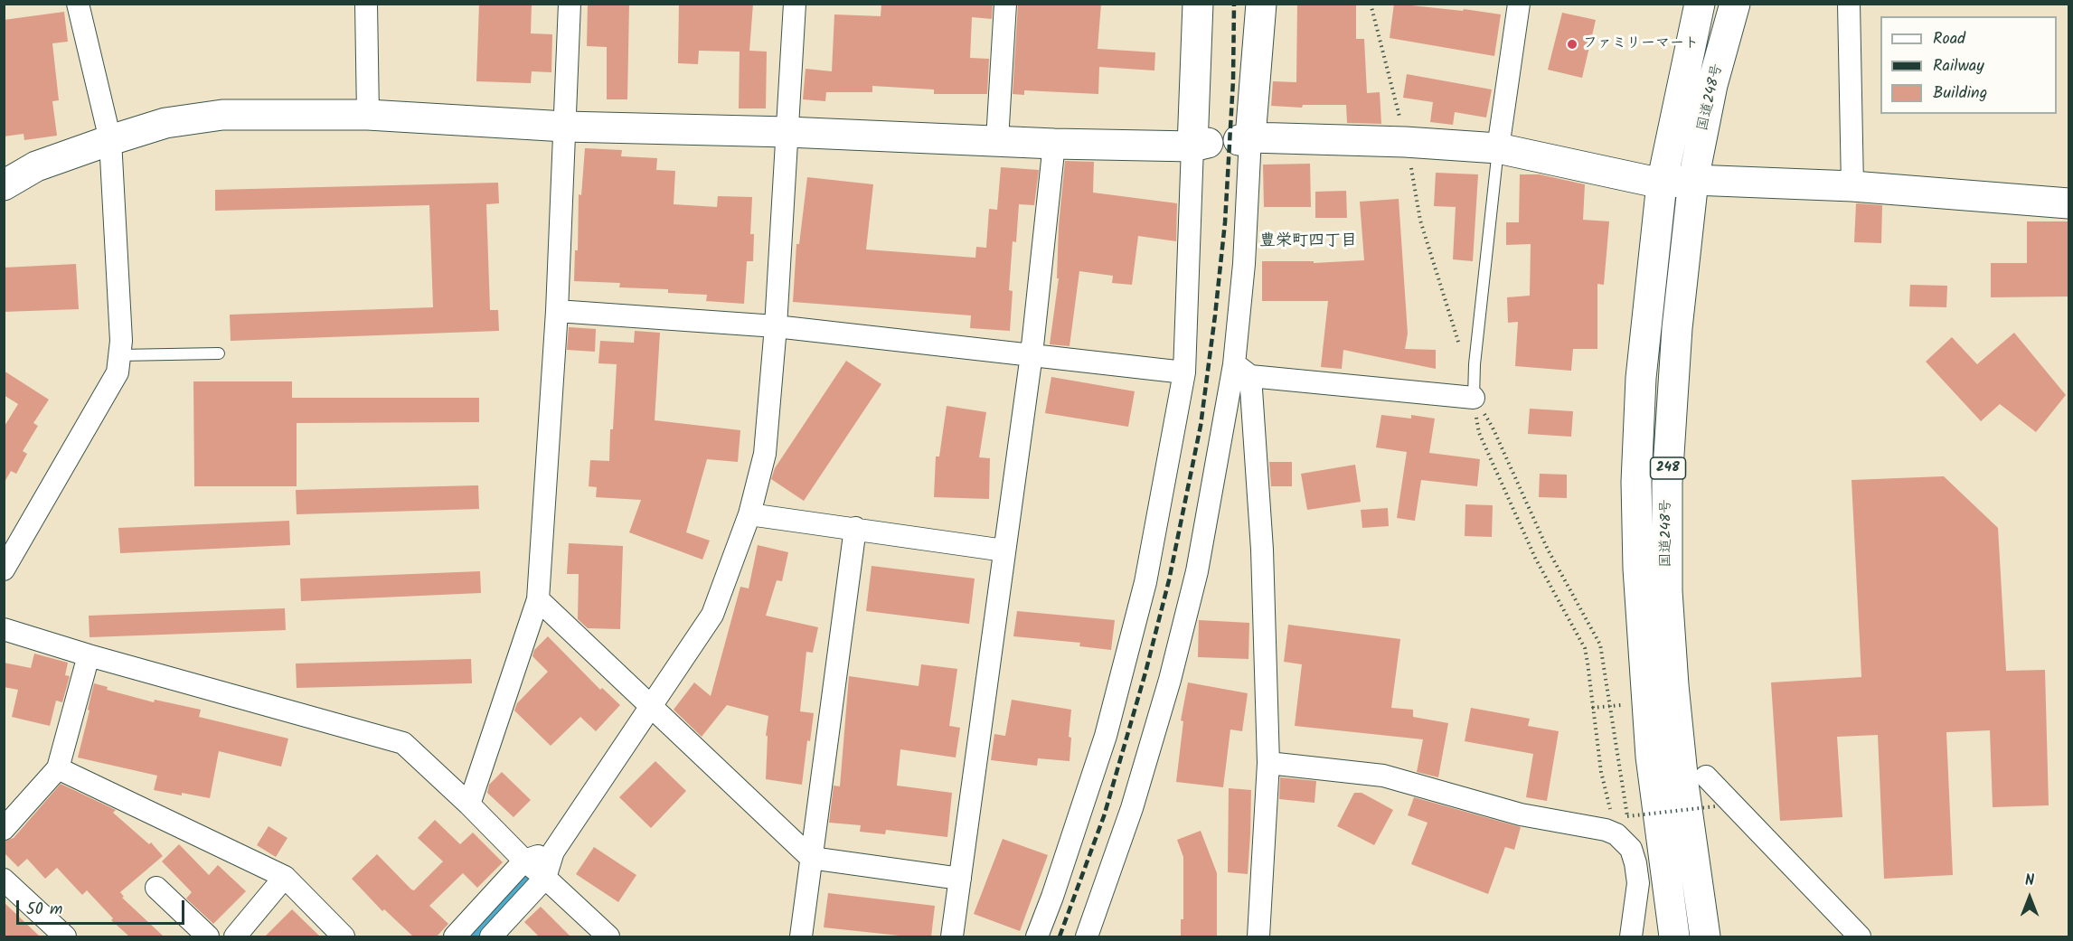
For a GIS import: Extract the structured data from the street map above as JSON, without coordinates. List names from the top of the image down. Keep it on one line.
{"streets":{"main road":["国道248号","248"]},"districts":["豊栄町四丁目"],"places":["ファミリーマート"],"legend":["Road","Railway","Building"],"scale_bar":"50 m","north":"top"}
